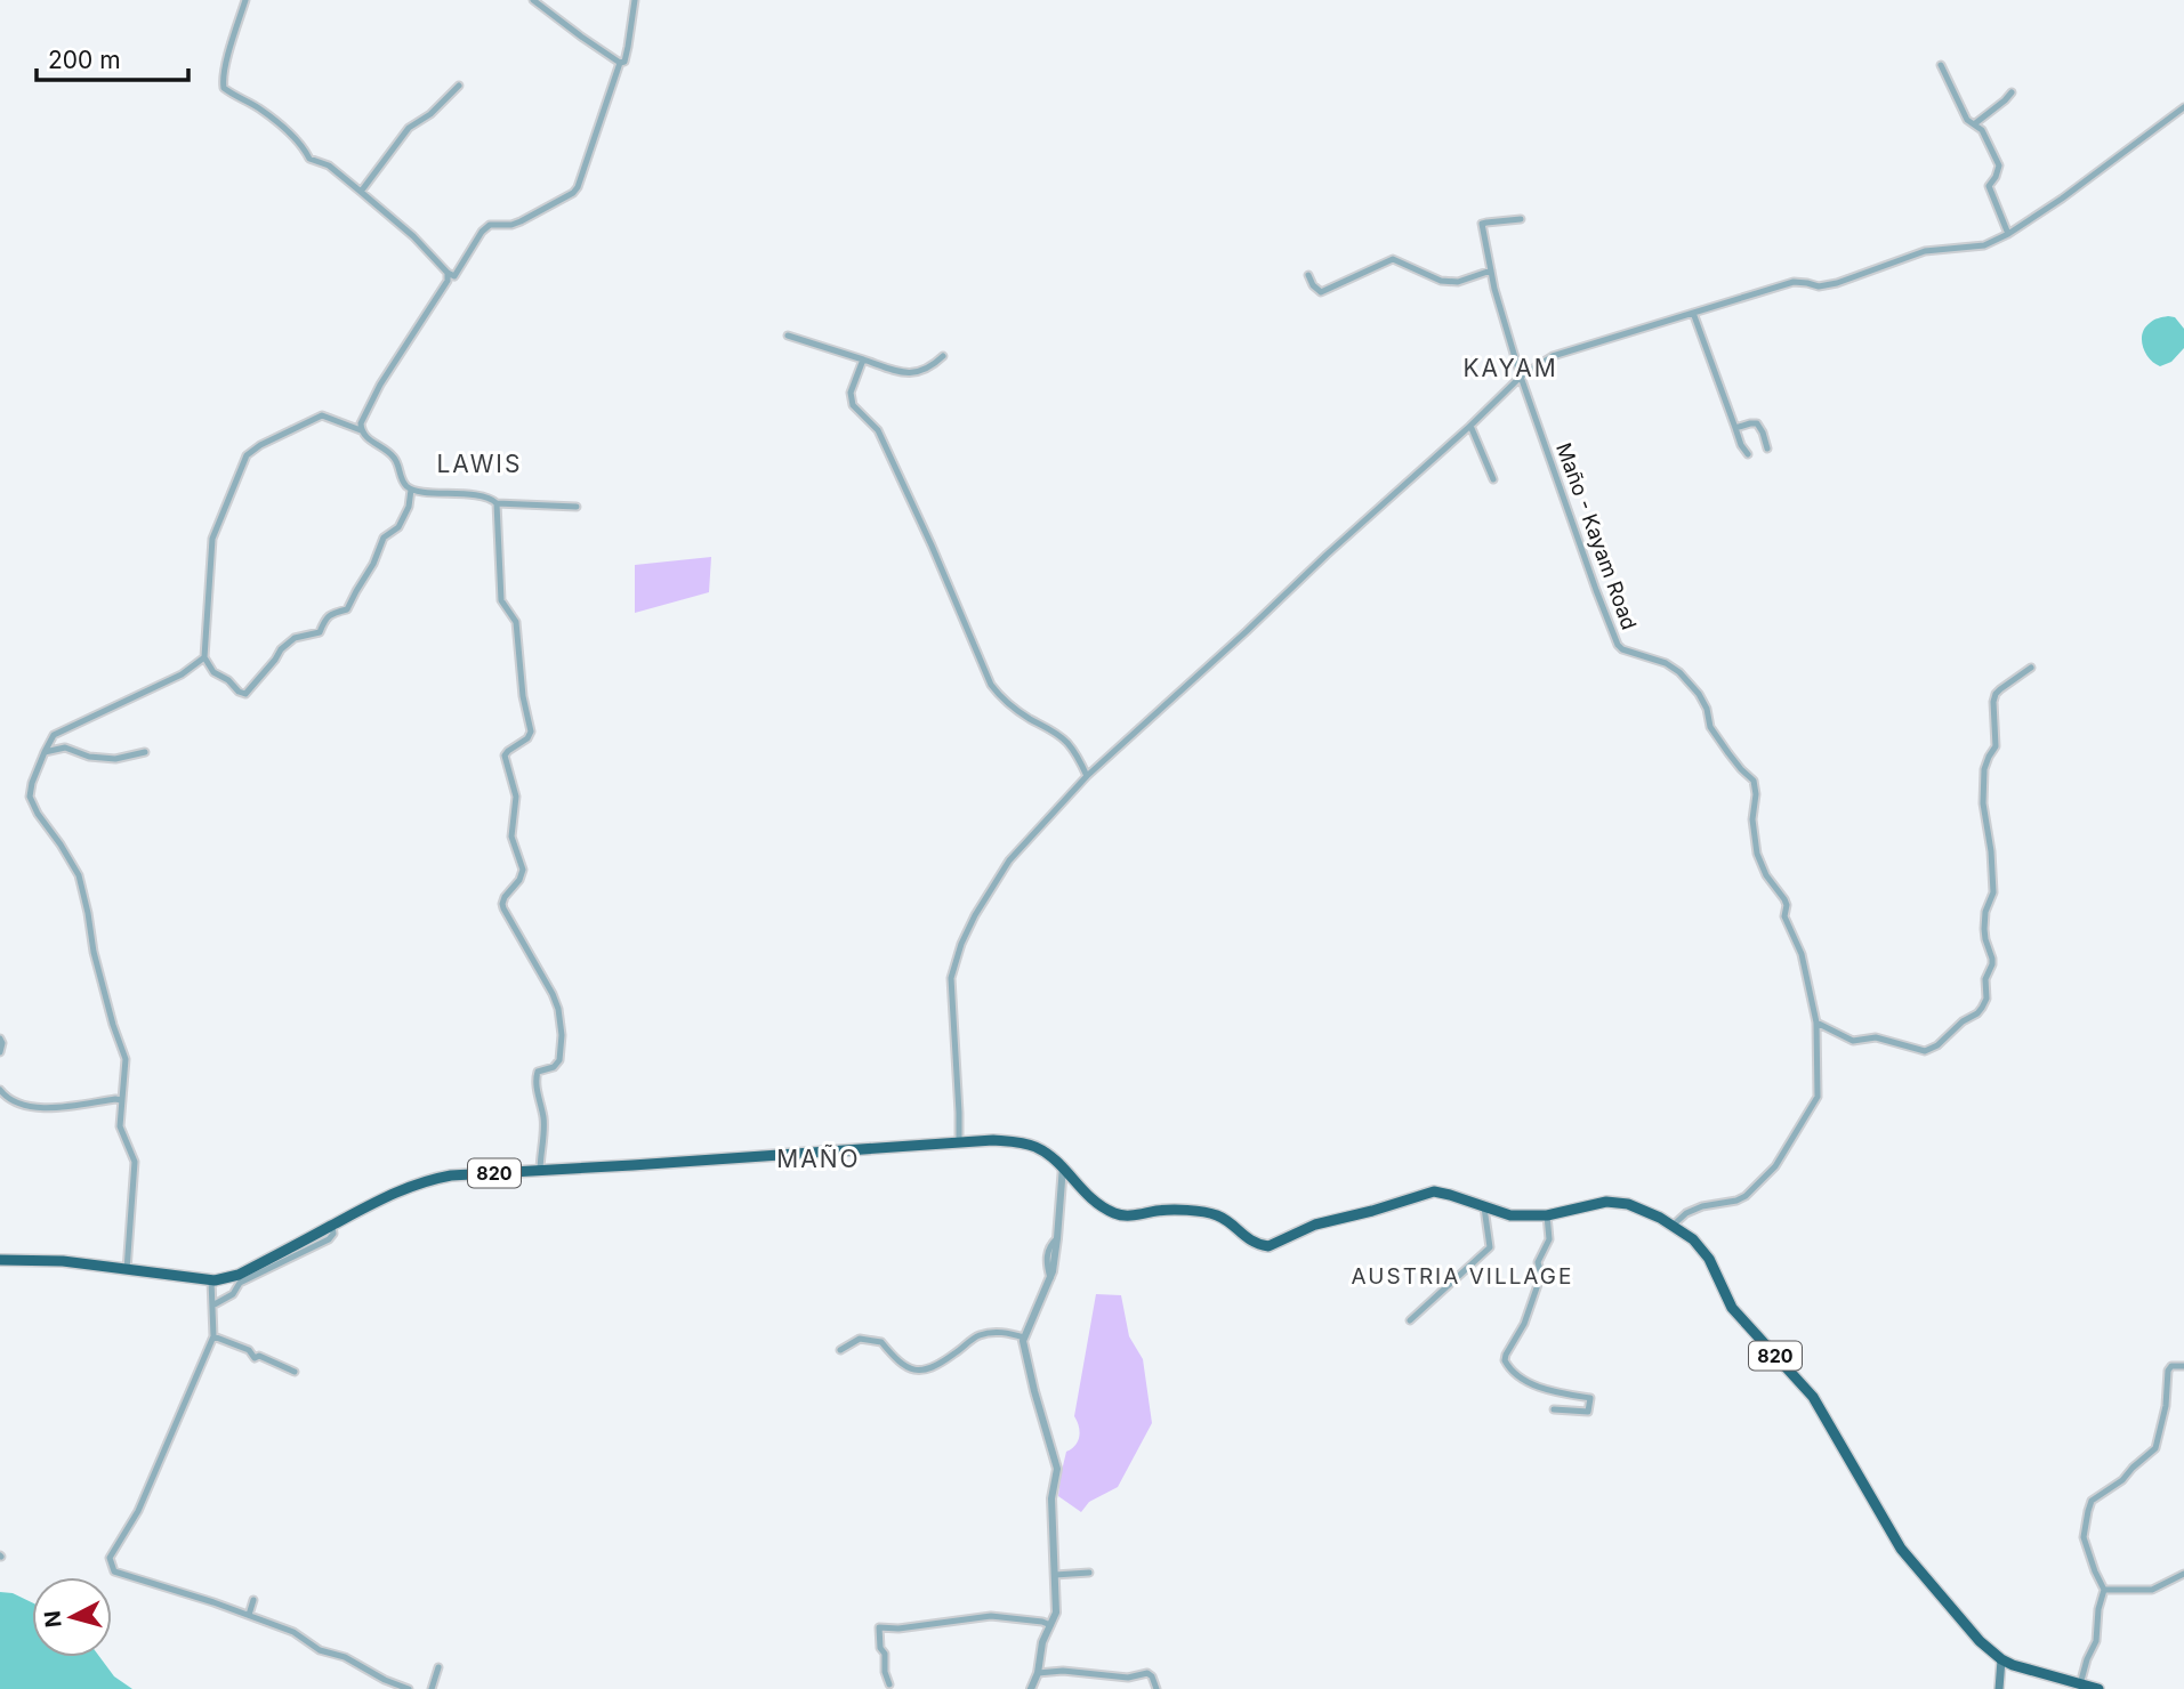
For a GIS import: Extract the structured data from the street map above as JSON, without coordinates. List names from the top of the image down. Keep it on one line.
{"streets":{"highway":["820"],"street":["Maño - Kayam Road"]},"crossings":[["Maño - Kayam Road","820"]],"districts":["KAYAM","LAWIS","MAÑO","AUSTRIA VILLAGE"],"scale_bar":"200 m","north":"left"}
